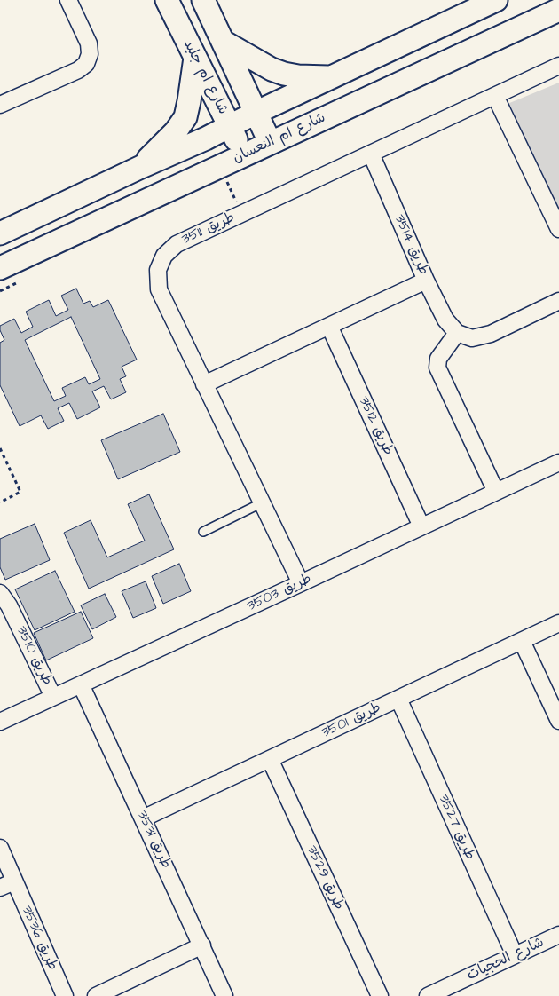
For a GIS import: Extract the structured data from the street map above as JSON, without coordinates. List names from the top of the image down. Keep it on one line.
{"streets":{"main road":["شارع ام جليد","شارع ام النعسان"],"street":["طريق 3511","طريق 3514","طريق 3512","طريق 3503","طريق 3510","طريق 3501","طريق 3527","طريق 3531","طريق 3529","طريق 3536","شارع الحجيات"]},"crossings":[["شارع ام جليد","شارع ام النعسان"],["طريق 3511","طريق 3514"],["طريق 3511","طريق 3503"],["طريق 3512","طريق 3503"],["طريق 3503","طريق 3510"],["طريق 3503","طريق 3531"],["طريق 3501","طريق 3527"],["طريق 3501","طريق 3531"],["طريق 3501","طريق 3529"],["طريق 3527","شارع الحجيات"]]}
